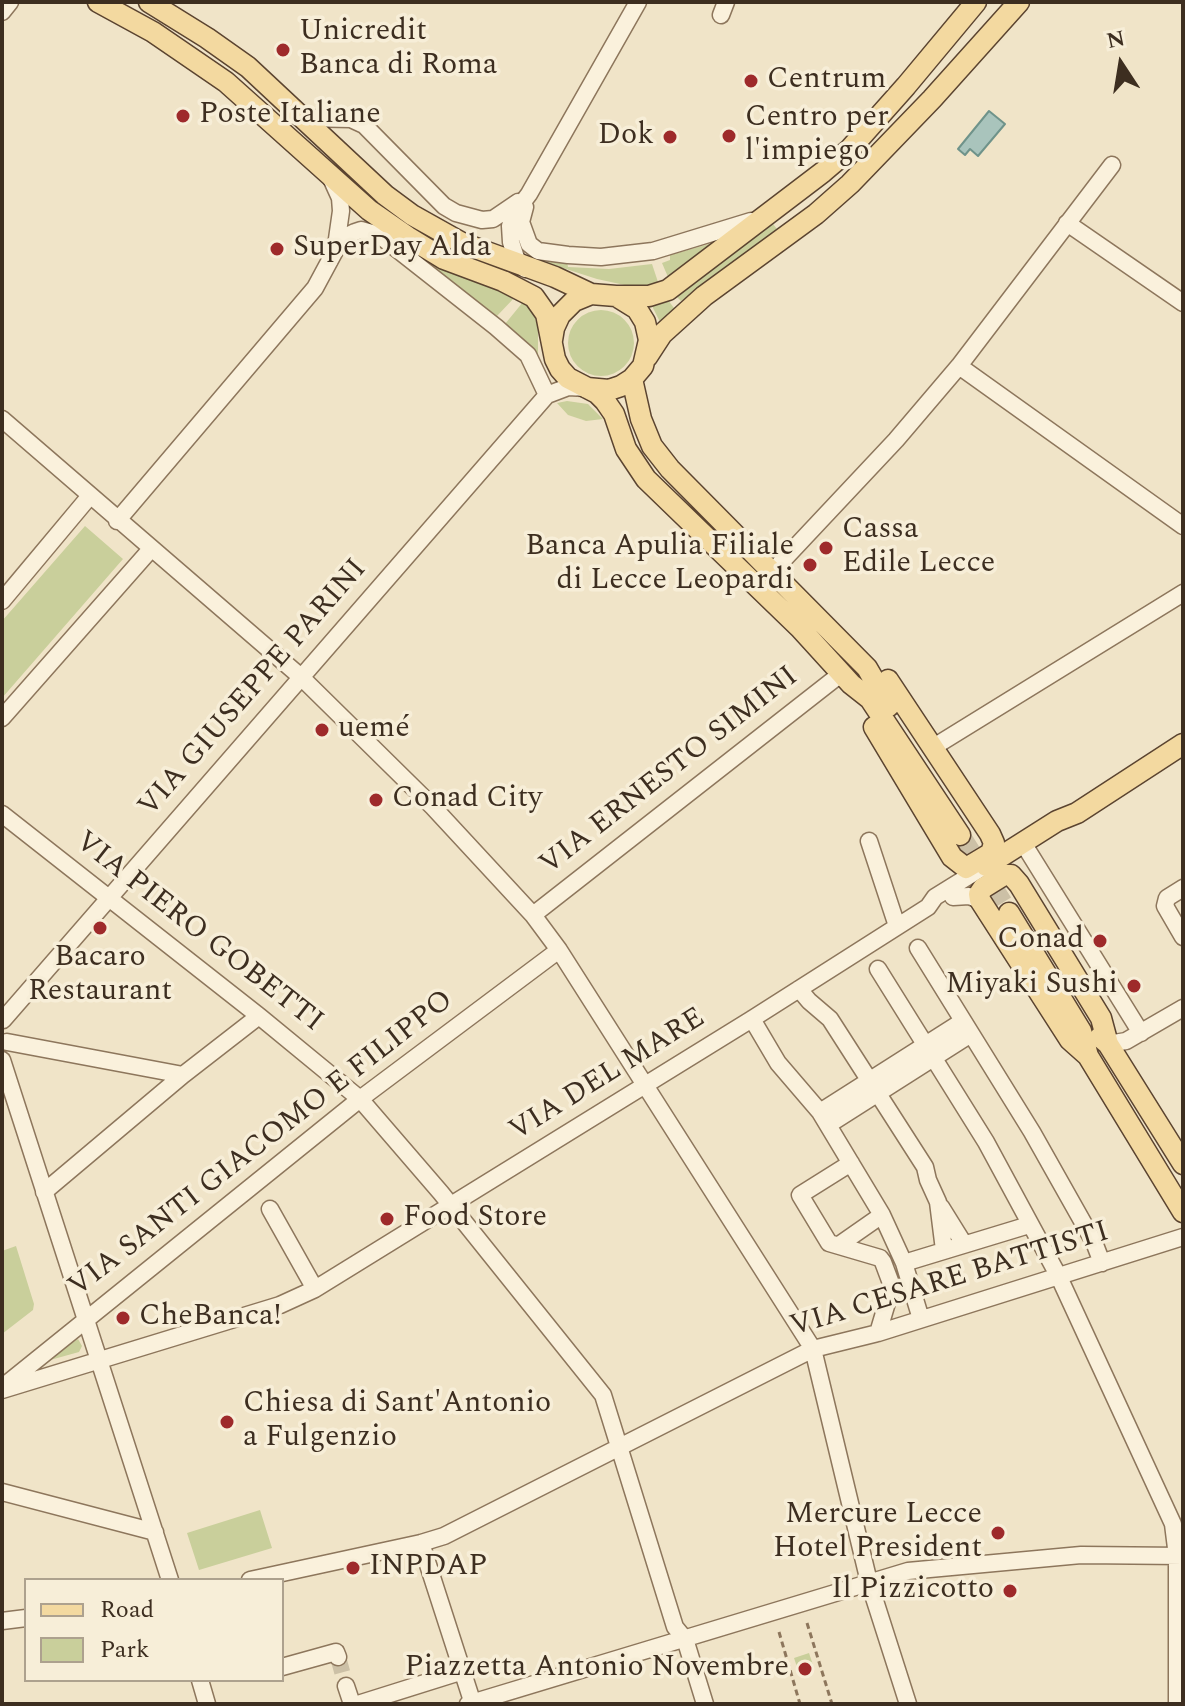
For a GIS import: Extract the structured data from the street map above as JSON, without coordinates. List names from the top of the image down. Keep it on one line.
{"streets":{"street":["VIA GIUSEPPE PARINI","VIA ERNESTO SIMINI","VIA PIERO GOBETTI","VIA DEL MARE","VIA SANTI GIACOMO E FILIPPO","VIA CESARE BATTISTI"]},"crossings":[["VIA GIUSEPPE PARINI","VIA PIERO GOBETTI"],["VIA PIERO GOBETTI","VIA DEL MARE"],["VIA PIERO GOBETTI","VIA SANTI GIACOMO E FILIPPO"],["VIA PIERO GOBETTI","VIA CESARE BATTISTI"],["VIA DEL MARE","VIA SANTI GIACOMO E FILIPPO"]],"places":["Unicredit Banca di Roma","Centrum","Poste Italiane","Centro per l'impiego","Dok","SuperDay Alda","Cassa Edile Lecce","Banca Apulia Filiale di Lecce Leopardi","uemé","Conad City","Bacaro Restaurant","Conad","Miyaki Sushi","Food Store","CheBanca!","Chiesa di Sant'Antonio a Fulgenzio","Mercure Lecce Hotel President","INPDAP","Il Pizzicotto","Piazzetta Antonio Novembre"],"legend":["Road","Park"],"north":"top"}
